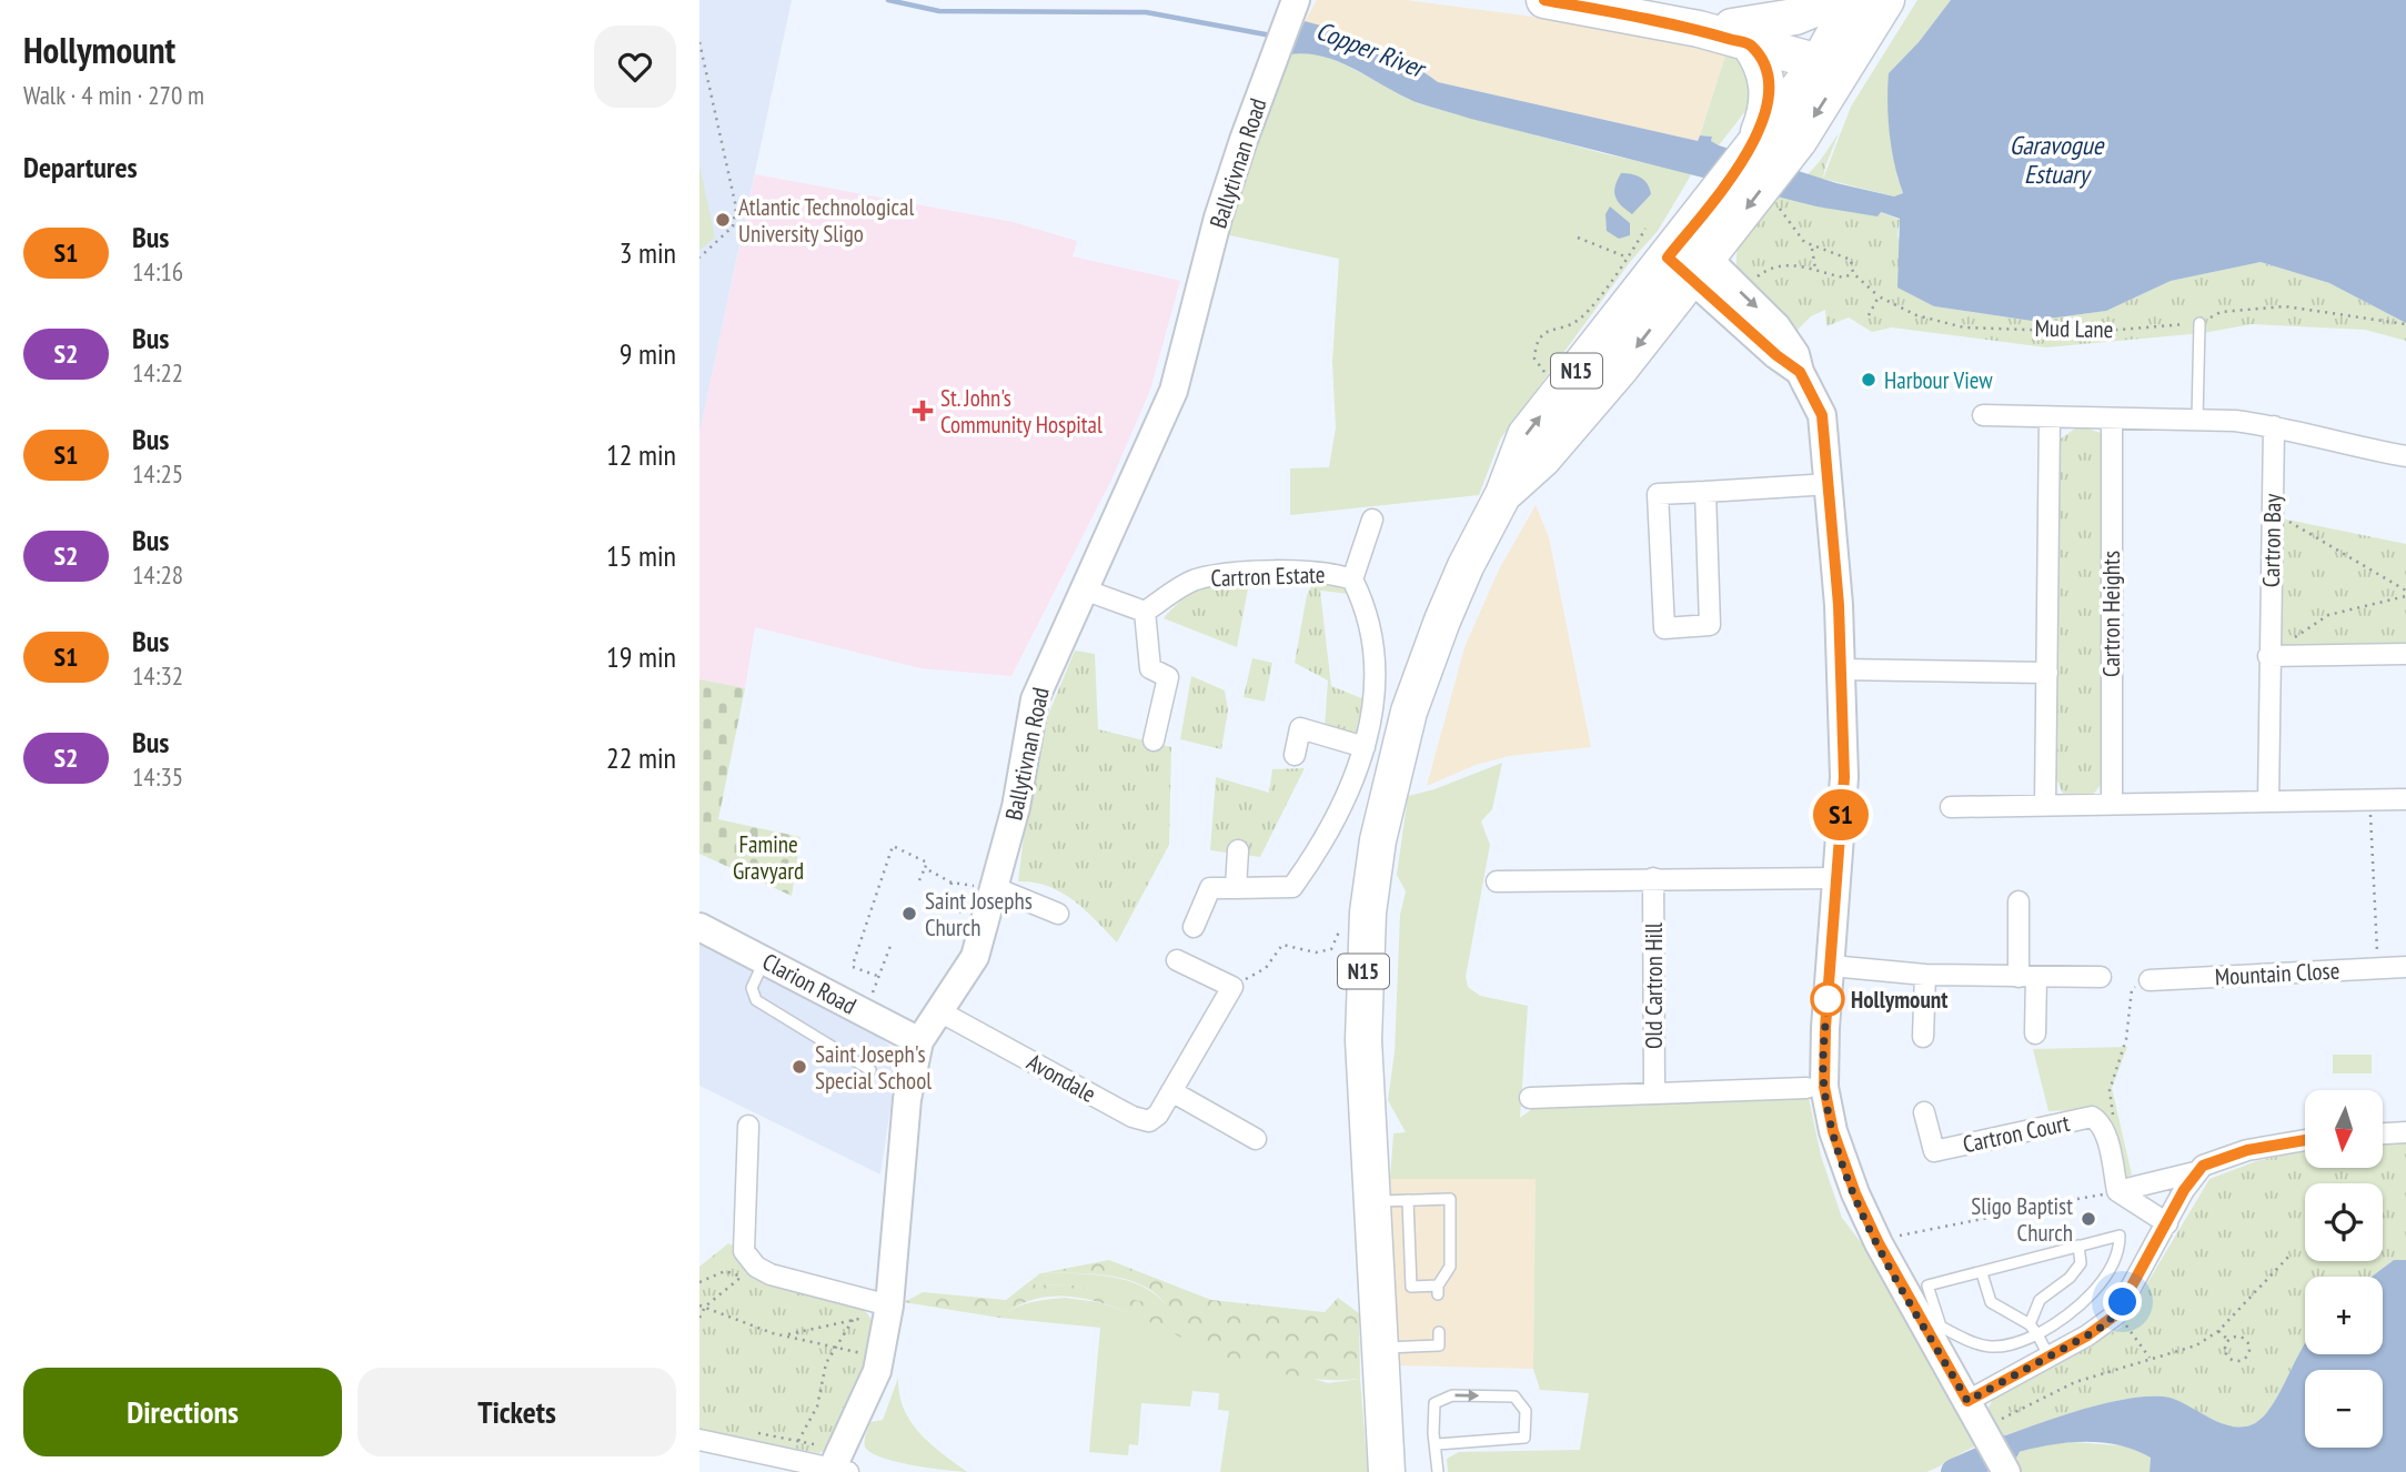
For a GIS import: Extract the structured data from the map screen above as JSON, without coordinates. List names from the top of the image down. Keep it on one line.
{"streets":{"highway":["N15"],"street":["Ballytivnan Road","Cartron Bay","Cartron Estate","Cartron Heights","Mountain Close","Clarion Road","Old Cartron Hill","Avondale","Cartron Court"],"path":["Mud Lane"]},"crossings":[["Ballytivnan Road","Clarion Road"],["Ballytivnan Road","Avondale"]],"water":["Copper River","Garavogue Estuary"],"parks":["Famine Gravyard"],"places":{"other":["Atlantic Technological University Sligo","Harbour View","Saint Josephs Church","Hollymount","Saint Joseph's Special School","Sligo Baptist Church"],"health":["St. John's Community Hospital"]},"lines":["bus line S1"],"north":"bottom","page":{"heading":[["Hollymount","Walk · 4 min · 270 m"],"Departures"],"on_map":"S1","list":[{"mark":"S1","name":"Bus","note":"14:16","value":"3 min"},{"mark":"S2","name":"Bus","note":"14:22","value":"9 min"},{"mark":"S1","name":"Bus","note":"14:25","value":"12 min"},{"mark":"S2","name":"Bus","note":"14:28","value":"15 min"},{"mark":"S1","name":"Bus","note":"14:32","value":"19 min"},{"mark":"S2","name":"Bus","note":"14:35","value":"22 min"}],"map_buttons":["+","−"],"buttons":["Directions","Tickets"]}}
